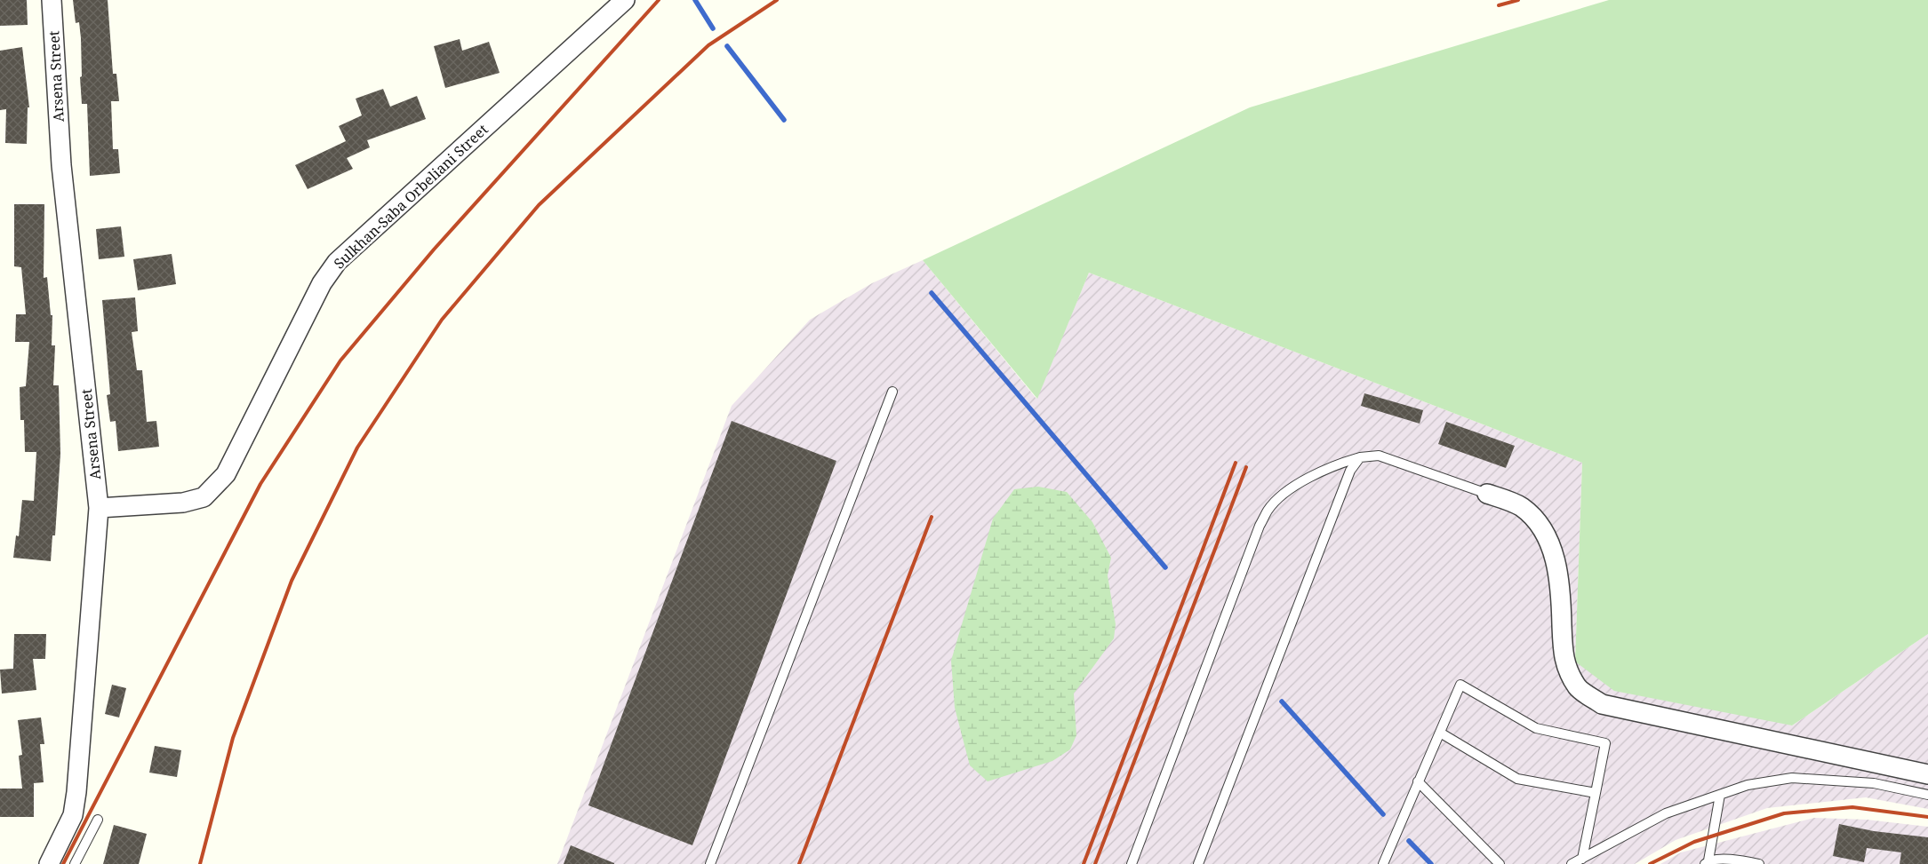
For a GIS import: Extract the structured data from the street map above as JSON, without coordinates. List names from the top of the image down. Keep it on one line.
{"streets":{"street":["Arsena Street","Sulkhan-Saba Orbeliani Street"]},"crossings":[["Arsena Street","Sulkhan-Saba Orbeliani Street"]]}
